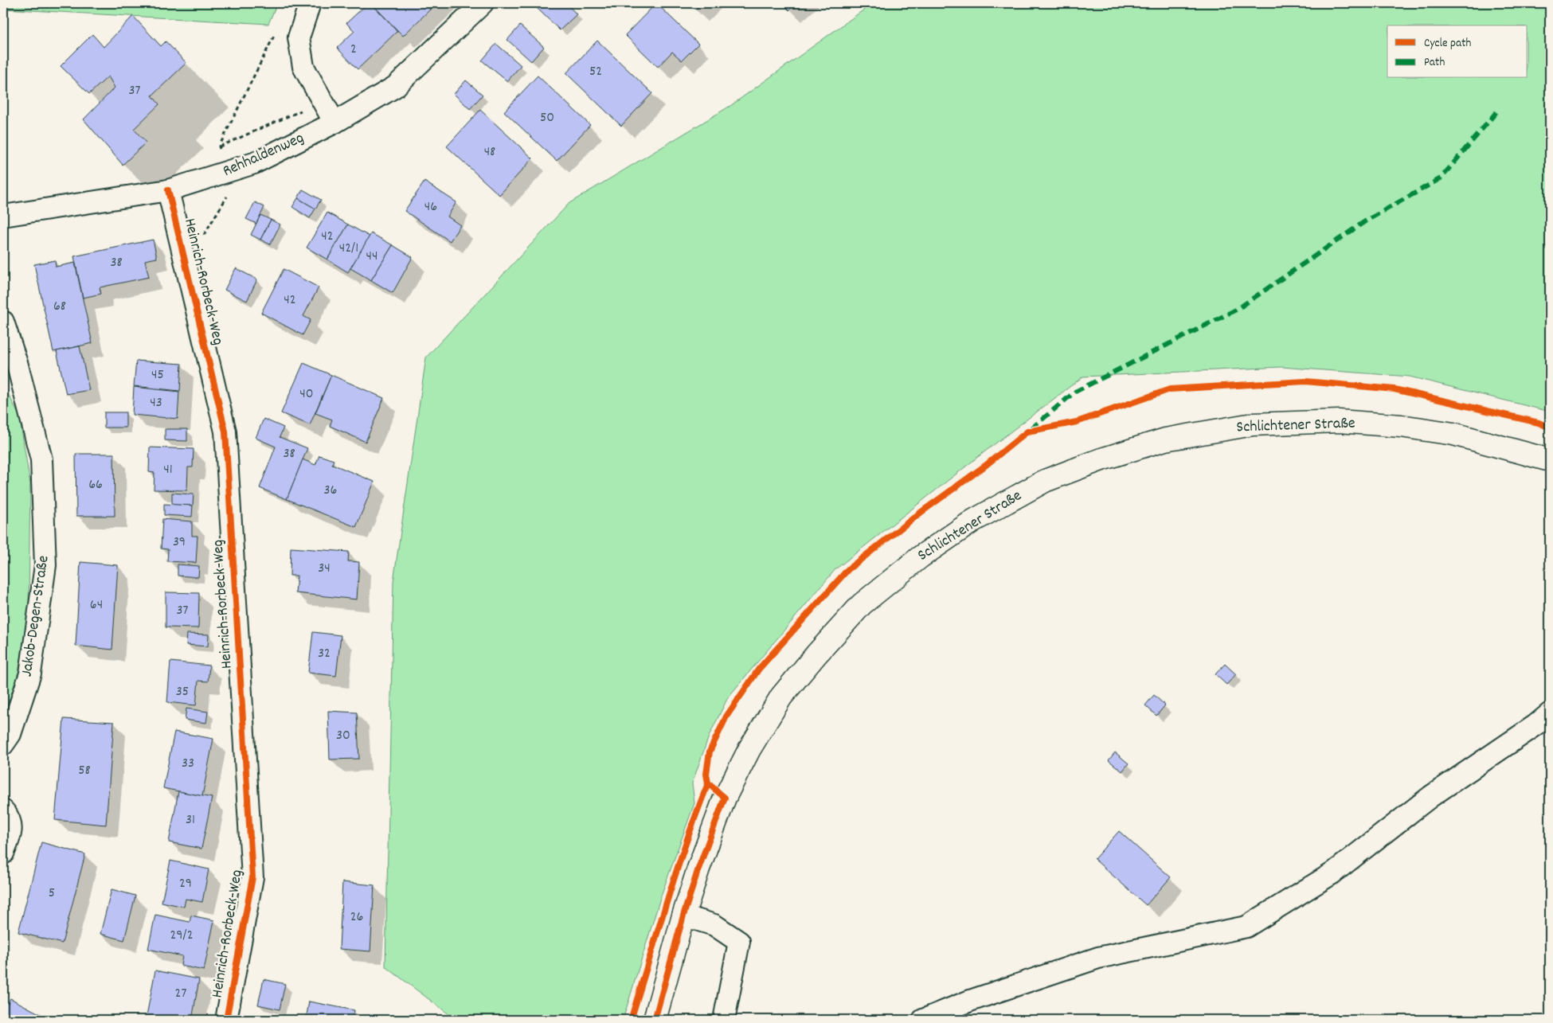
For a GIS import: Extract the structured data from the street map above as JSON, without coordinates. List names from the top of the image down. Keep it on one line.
{"streets":{"main road":["Schlichtener Straße"],"street":["Rehhaldenweg","Heinrich-Rorbeck-Weg","Jakob-Degen-Straße"]},"crossings":[["Rehhaldenweg","Heinrich-Rorbeck-Weg"]],"house_numbers":["2","52","37","50","48","46","42","42/1","44","38","42","68","45","40","43","38","41","66","36","39","34","64","37","32","35","30","33","58","31","29","5","26","29/2","27"],"legend":["Cycle path","Path"]}
